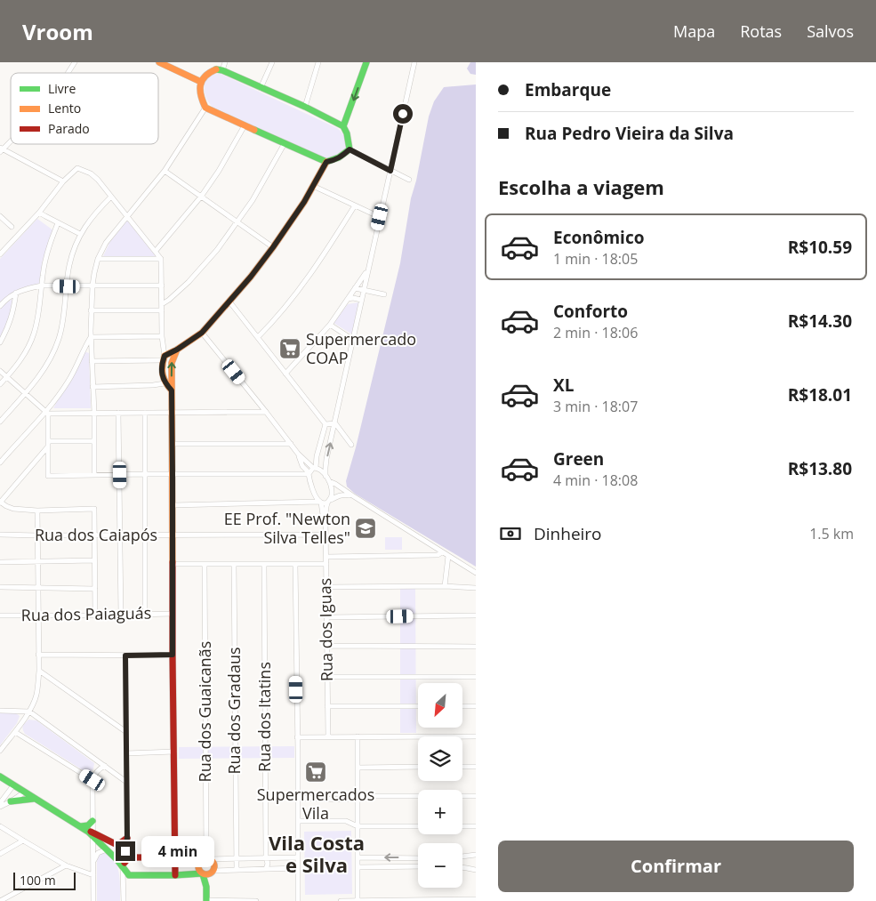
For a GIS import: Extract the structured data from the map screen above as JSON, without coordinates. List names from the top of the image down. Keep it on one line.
{"streets":{"street":["Rua dos Caiapós","Rua dos Paiaguás","Rua dos Iguas","Rua dos Gradaus","Rua dos Guaicanãs","Rua dos Itatins"]},"crossings":[["Rua dos Caiapós","Rua dos Iguas"]],"districts":["Vila Costa e Silva"],"places":{"supermarket":["Supermercado COAP","Supermercados Vila"],"school or university":["EE Prof. \"Newton Silva Telles\""]},"legend":["Livre","Lento","Parado"],"scale_bar":"100 m","north":"bottom left","page":{"header":"Vroom","nav":["Mapa","Rotas","Salvos"],"banner":["Embarque","Rua Pedro Vieira da Silva"],"heading":"Escolha a viagem","list":[{"name":"Econômico","note":"1 min · 18:05","value":"R$10.59"},{"name":"Conforto","note":"2 min · 18:06","value":"R$14.30"},{"name":"XL","note":"3 min · 18:07","value":"R$18.01"},{"name":"Green","note":"4 min · 18:08","value":"R$13.80"}],"pay":["Dinheiro","1.5 km"],"map_buttons":["+","−"],"buttons":"Confirmar","bubble":"4 min","scale":"100 m"}}
